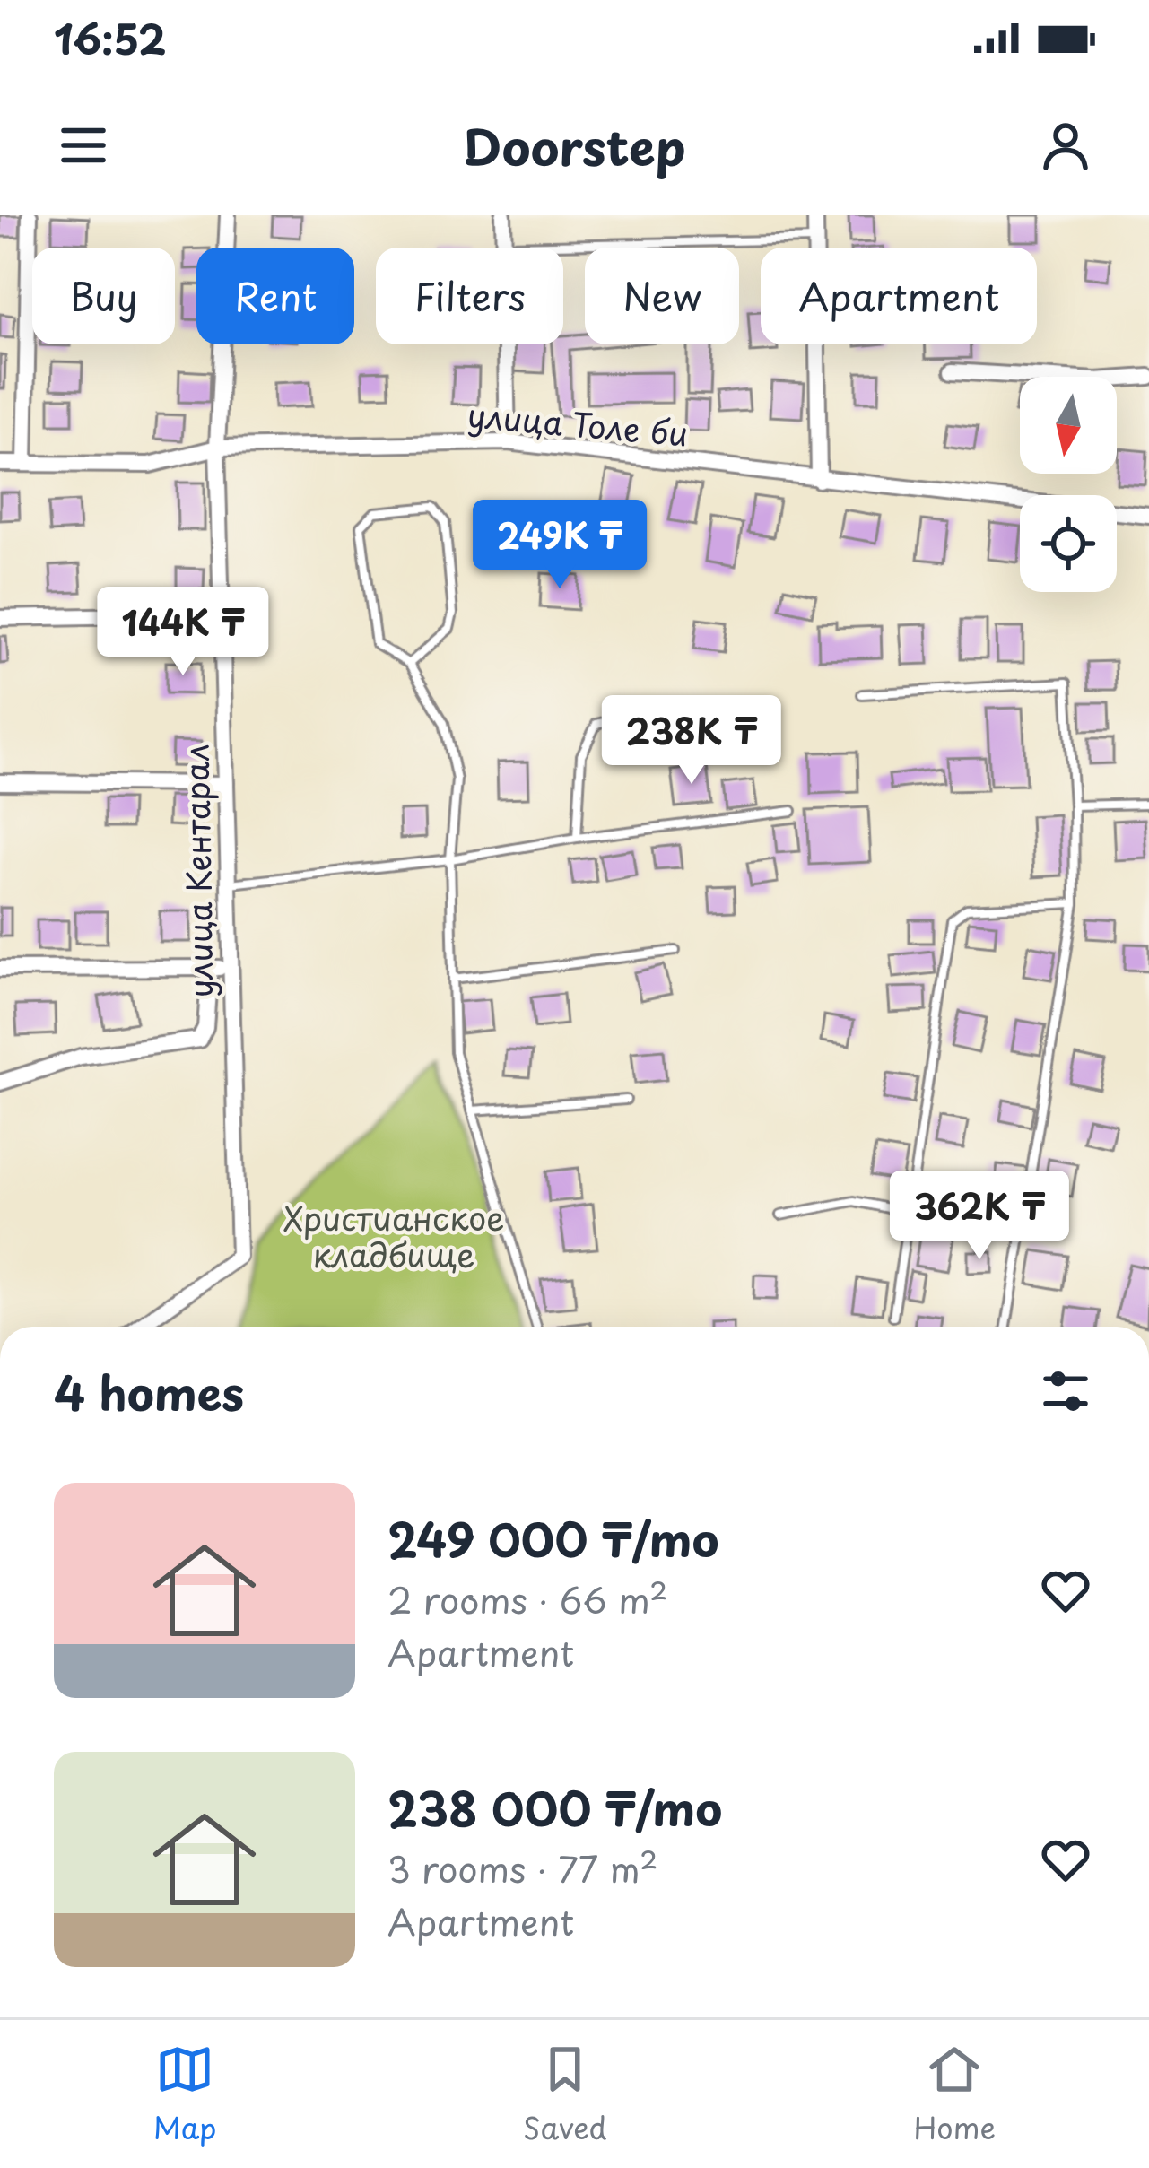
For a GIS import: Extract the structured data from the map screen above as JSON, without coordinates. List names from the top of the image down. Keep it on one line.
{"streets":{"street":["улица Толе би","улица Кентарал"]},"crossings":[["улица Толе би","улица Кентарал"]],"parks":["Христианское кладбище"],"north":"bottom","page":{"status":"16:52","header":"Doorstep","chip":["Buy","Rent","Filters","New","Apartment"],"price":["249K ₸","144K ₸","238K ₸","362K ₸"],"heading":"4 homes","list":[{"name":"249 000 ₸/mo","note":"2 rooms · 66 m² · Apartment"},{"name":"238 000 ₸/mo","note":"3 rooms · 77 m² · Apartment"}],"tabs":["Map","Saved","Home"]}}
